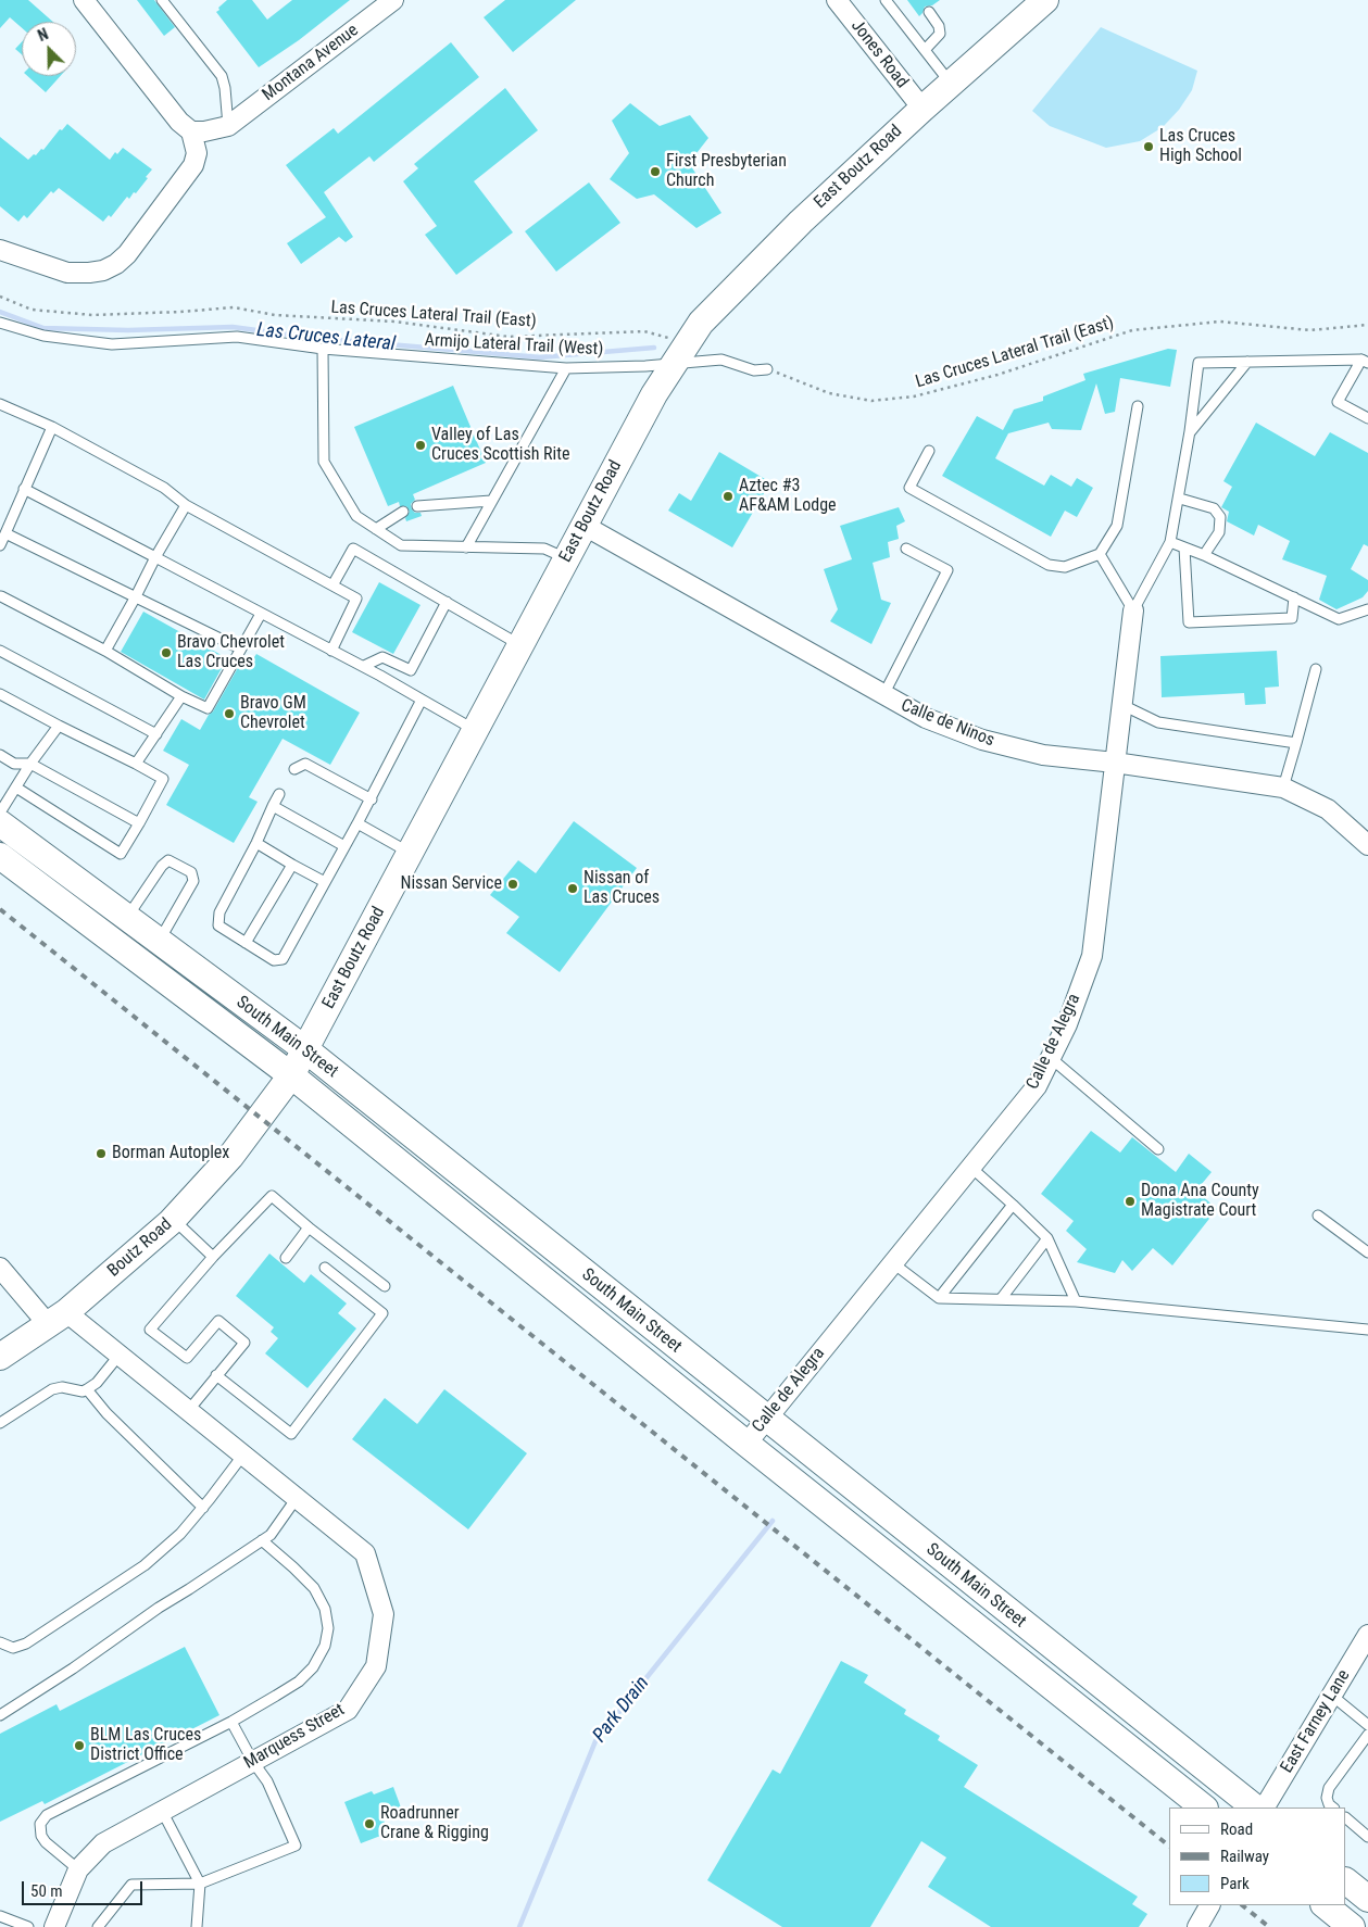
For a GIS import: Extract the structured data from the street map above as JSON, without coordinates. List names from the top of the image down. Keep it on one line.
{"streets":{"main road":["East Boutz Road","South Main Street","Boutz Road"],"street":["Jones Road","Montana Avenue","Calle de Ninos","Calle de Alegra","East Farney Lane","Marquess Street"],"lane":["Armijo Lateral Trail (West)"],"path":["Las Cruces Lateral Trail (East)"]},"crossings":[["Jones Road","East Boutz Road"],["East Boutz Road","Las Cruces Lateral Trail (East)"],["East Boutz Road","Armijo Lateral Trail (West)"],["East Boutz Road","Calle de Ninos"],["East Boutz Road","South Main Street"],["East Boutz Road","Boutz Road"],["Las Cruces Lateral Trail (East)","Armijo Lateral Trail (West)"],["Calle de Ninos","Calle de Alegra"],["South Main Street","Calle de Alegra"],["Boutz Road","Marquess Street"]],"water":["Las Cruces Lateral","Park Drain"],"places":["Las Cruces High School","First Presbyterian Church","Valley of Las Cruces Scottish Rite","Aztec #3 AF&AM Lodge","Bravo Chevrolet Las Cruces","Bravo GM Chevrolet","Nissan Service","Nissan of Las Cruces","Borman Autoplex","Dona Ana County Magistrate Court","BLM Las Cruces District Office","Roadrunner Crane & Rigging"],"legend":["Road","Railway","Park"],"scale_bar":"50 m","north":"top left"}
